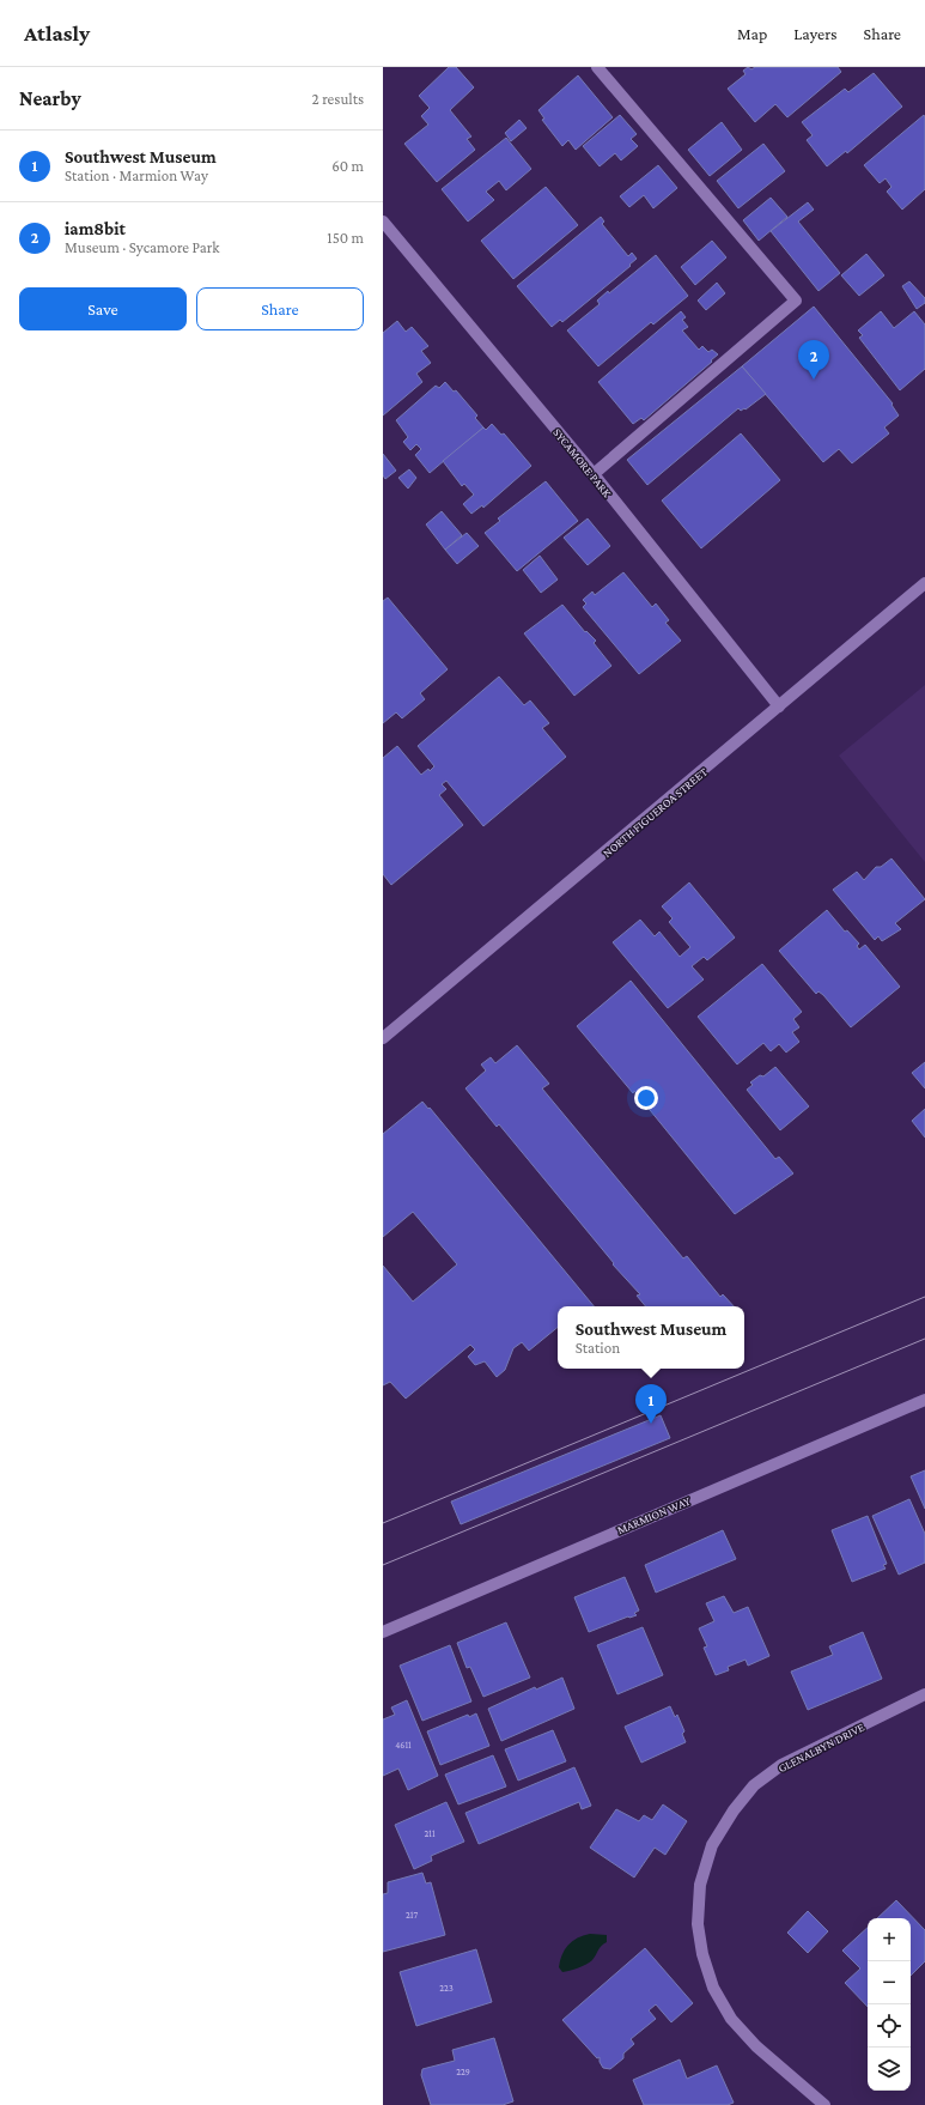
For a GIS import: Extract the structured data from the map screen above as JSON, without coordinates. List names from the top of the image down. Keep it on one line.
{"streets":{"street":["SYCAMORE PARK","NORTH FIGUEROA STREET","MARMION WAY","GLENALBYN DRIVE"]},"crossings":[["SYCAMORE PARK","NORTH FIGUEROA STREET"]],"house_numbers":["4611","211","217","223","229"],"page":{"header":"Atlasly","nav":["Map","Layers","Share"],"heading":["Nearby","2 results"],"list":[{"mark":"1","name":"Southwest Museum","note":"Station · Marmion Way","value":"60 m"},{"mark":"2","name":"iam8bit","note":"Museum · Sycamore Park","value":"150 m"}],"buttons":["Save","Share"],"pins":["2","1"],"popup":["Southwest Museum","Station"],"map_buttons":["+","−"]}}
